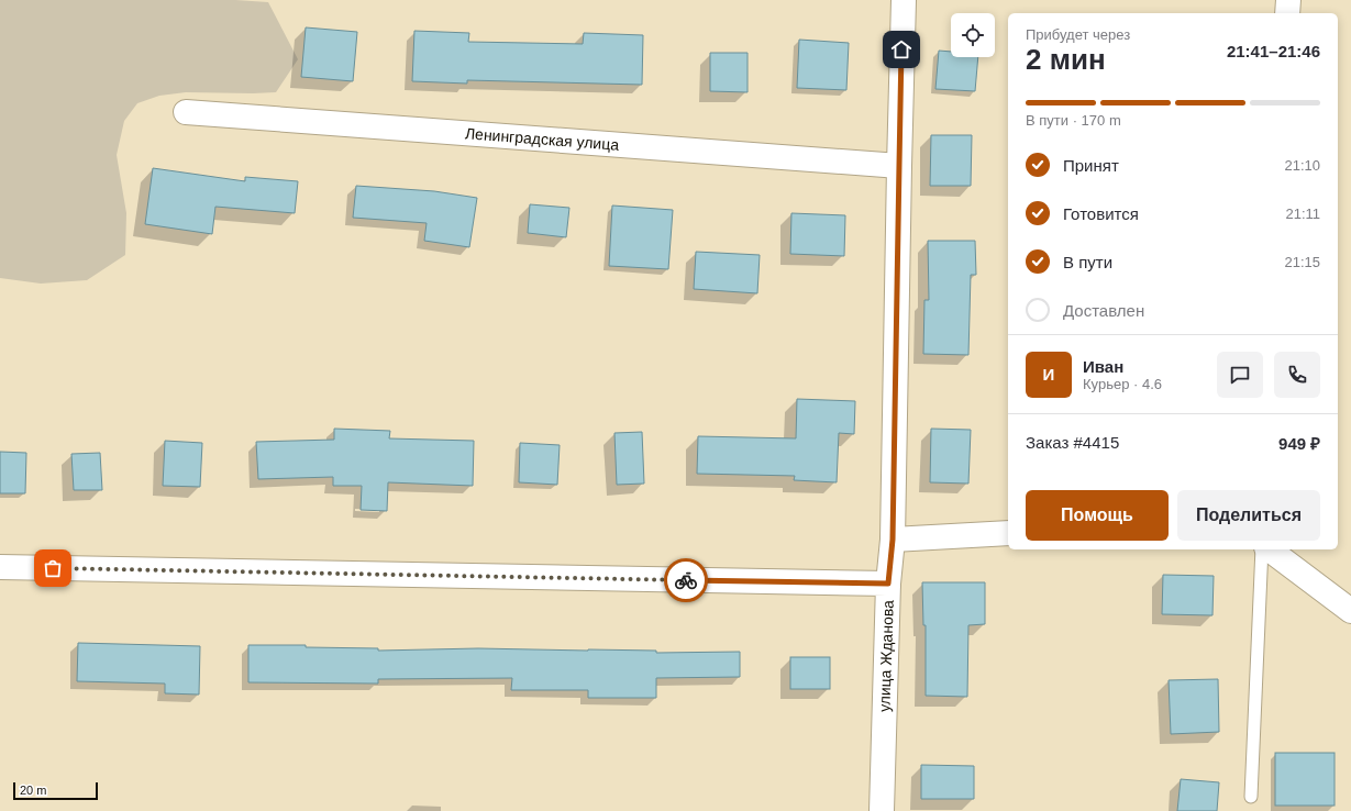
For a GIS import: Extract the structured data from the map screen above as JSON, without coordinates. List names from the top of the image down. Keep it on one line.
{"streets":{"street":["Ленинградская улица","улица Жданова"]},"crossings":[["Ленинградская улица","улица Жданова"]],"scale_bar":"20 m","page":{"heading":["2 мин","Прибудет через","21:41–21:46"],"panel":["Иван","Курьер · 4.6","Заказ #4415","949 ₽"],"bar":"В пути · 170 m","list":[["Принят","21:10"],["Готовится","21:11"],["В пути","21:15"],"Доставлен"],"round":"И","buttons":["Помощь","Поделиться"],"scale":"20 m"}}
